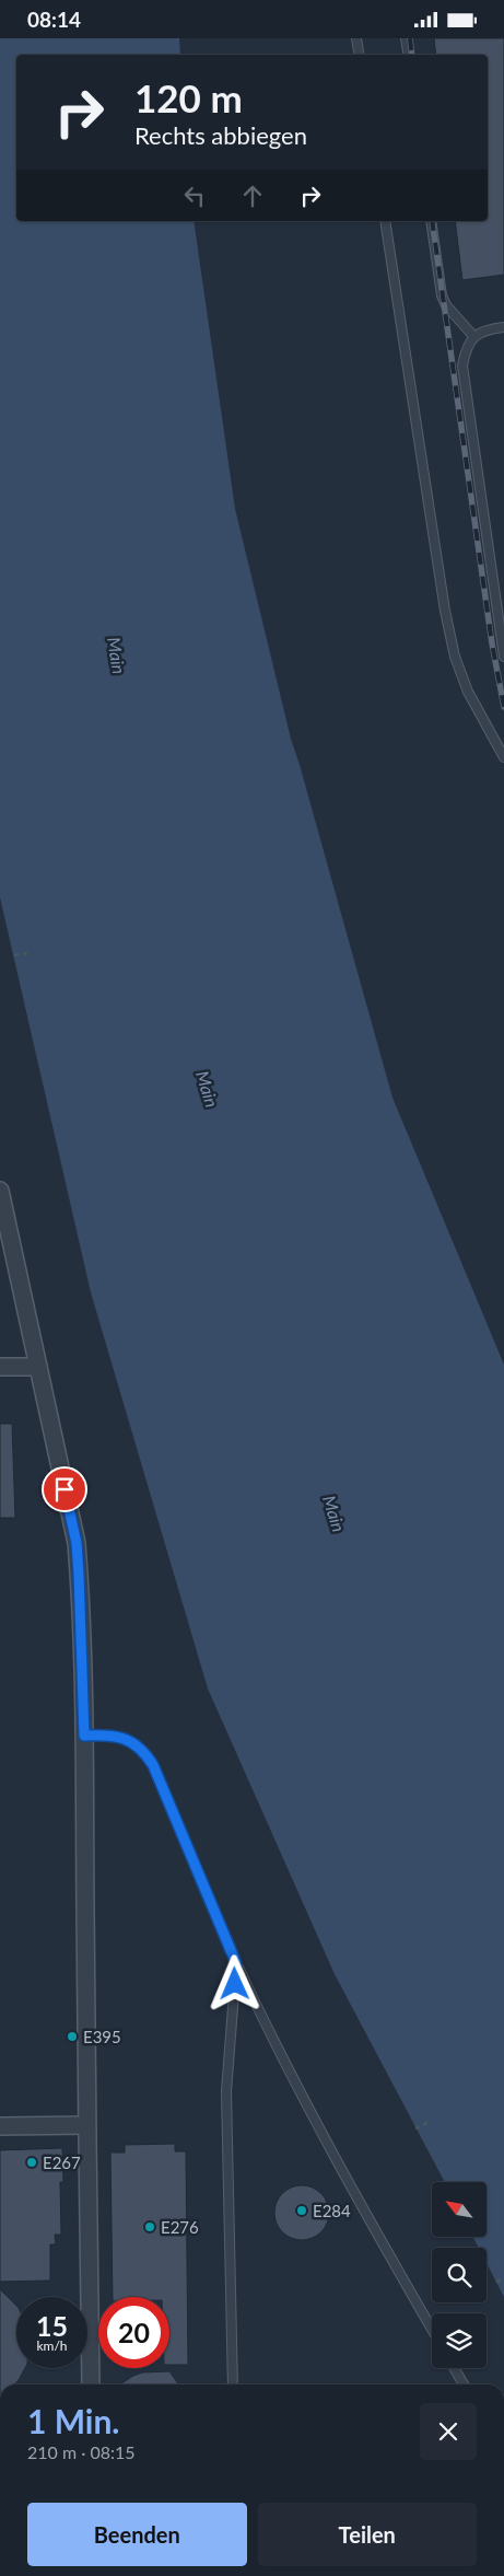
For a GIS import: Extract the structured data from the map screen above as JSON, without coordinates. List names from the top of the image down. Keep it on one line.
{"water":["Main"],"places":["E395","E267","E284","E276"],"north":"top left","page":{"status":"08:14","turn":["120 m","Rechts abbiegen"],"speed":"15 km/h","limit":"20","heading":["1 Min.","210 m · 08:15"],"buttons":["Beenden","Teilen"]}}
